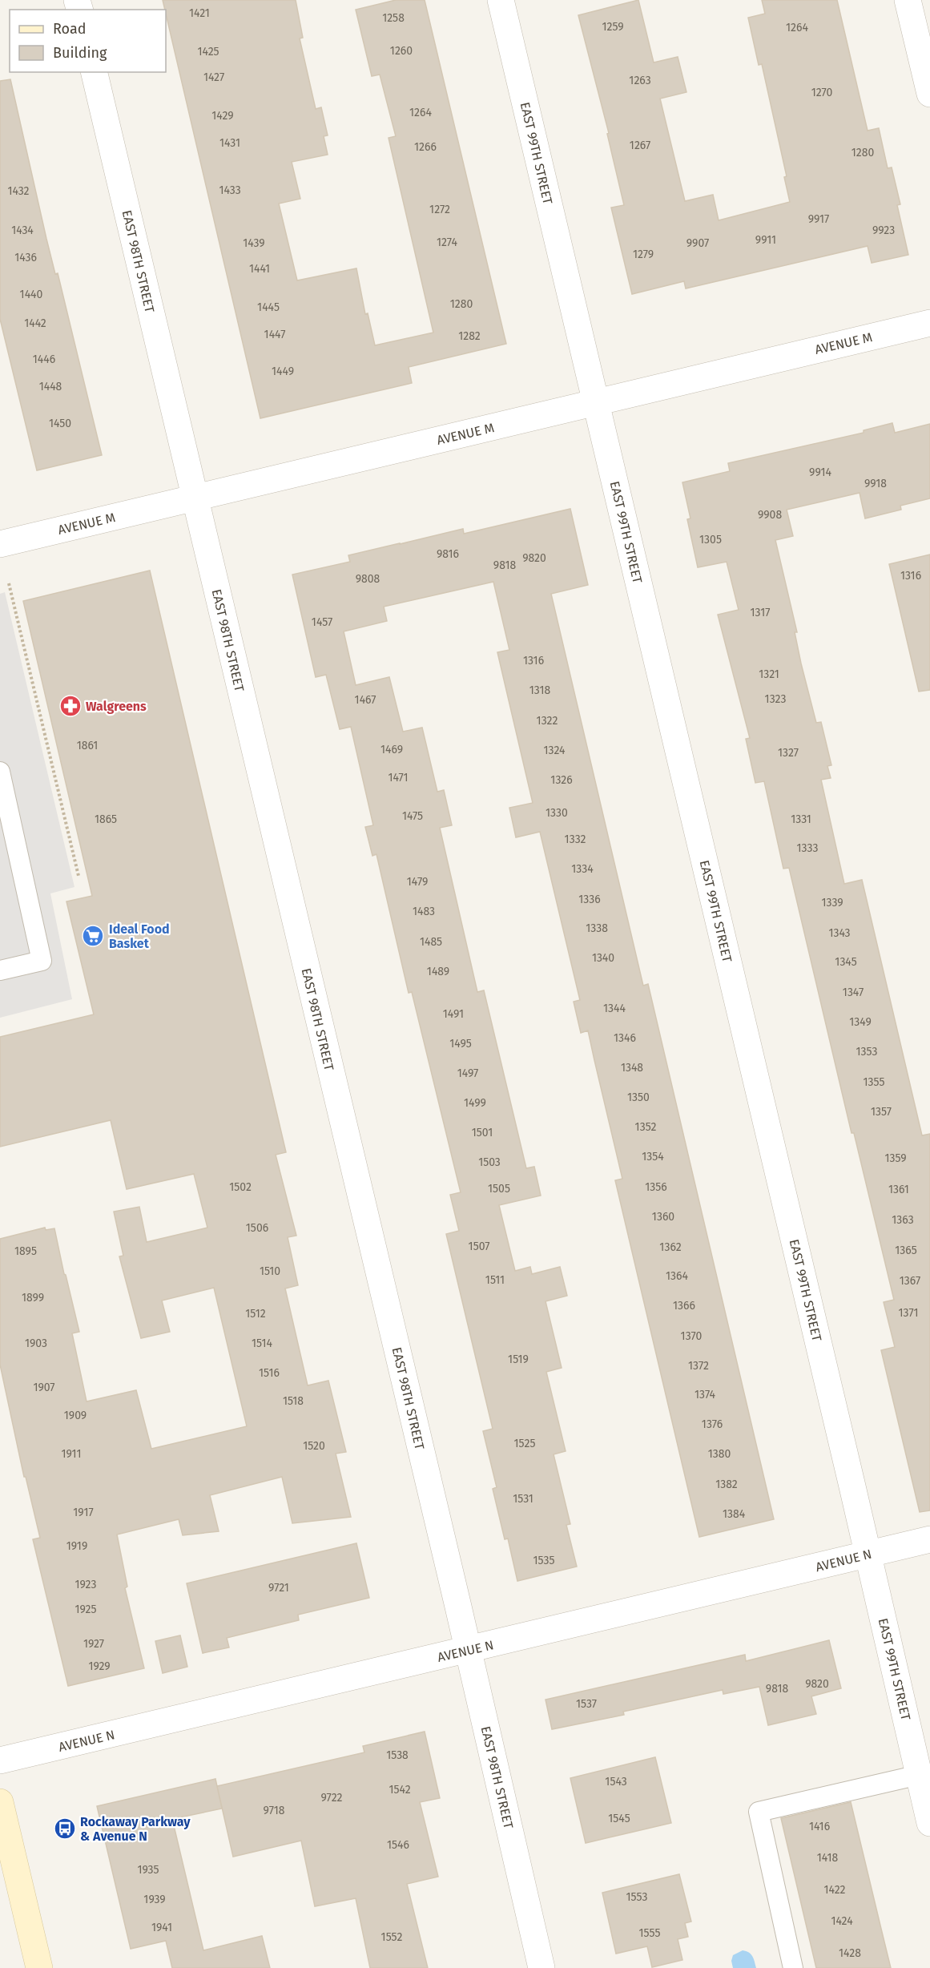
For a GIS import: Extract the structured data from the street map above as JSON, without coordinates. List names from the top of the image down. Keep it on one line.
{"streets":{"street":["EAST 99TH STREET","EAST 98TH STREET","AVENUE M","AVENUE N"]},"crossings":[["EAST 99TH STREET","AVENUE M"],["EAST 99TH STREET","AVENUE N"],["EAST 98TH STREET","AVENUE M"],["EAST 98TH STREET","AVENUE N"]],"places":{"pharmacy":["Walgreens"],"supermarket":["Ideal Food Basket"],"bus stop":["Rockaway Parkway & Avenue N"]},"house_numbers":["1421","1258","1259","1264","1260","1425","1427","1263","1270","1264","1429","1431","1267","1266","1280","1433","1432","1272","9917","1434","9923","9911","1274","1439","9907","1279","1436","1441","1440","1280","1445","1442","1447","1282","1446","1449","1448","1450","9914","9918","9908","1305","9816","9820","9818","1316","9808","1317","1457","1316","1321","1318","1323","1467","1322","1861","1469","1324","1327","1471","1326","1330","1475","1865","1331","1332","1333","1334","1479","1336","1339","1483","1338","1343","1485","1340","1345","1489","1347","1344","1491","1349","1346","1495","1353","1348","1497","1355","1350","1499","1357","1352","1501","1354","1359","1503","1502","1356","1505","1361","1360","1363","1506","1507","1362","1365","1895","1510","1364","1511","1367","1899","1366","1371","1512","1370","1903","1514","1519","1372","1516","1907","1374","1518","1909","1376","1525","1520","1911","1380","1382","1531","1917","1384","1919","1535","1923","9721","1925","1927","1929","9820","9818","1537","1538","1543","1542","9722","9718","1545","1416","1546","1418","1935","1422","1553","1939","1424","1941","1555","1552","1428"],"legend":["Road","Building"]}
